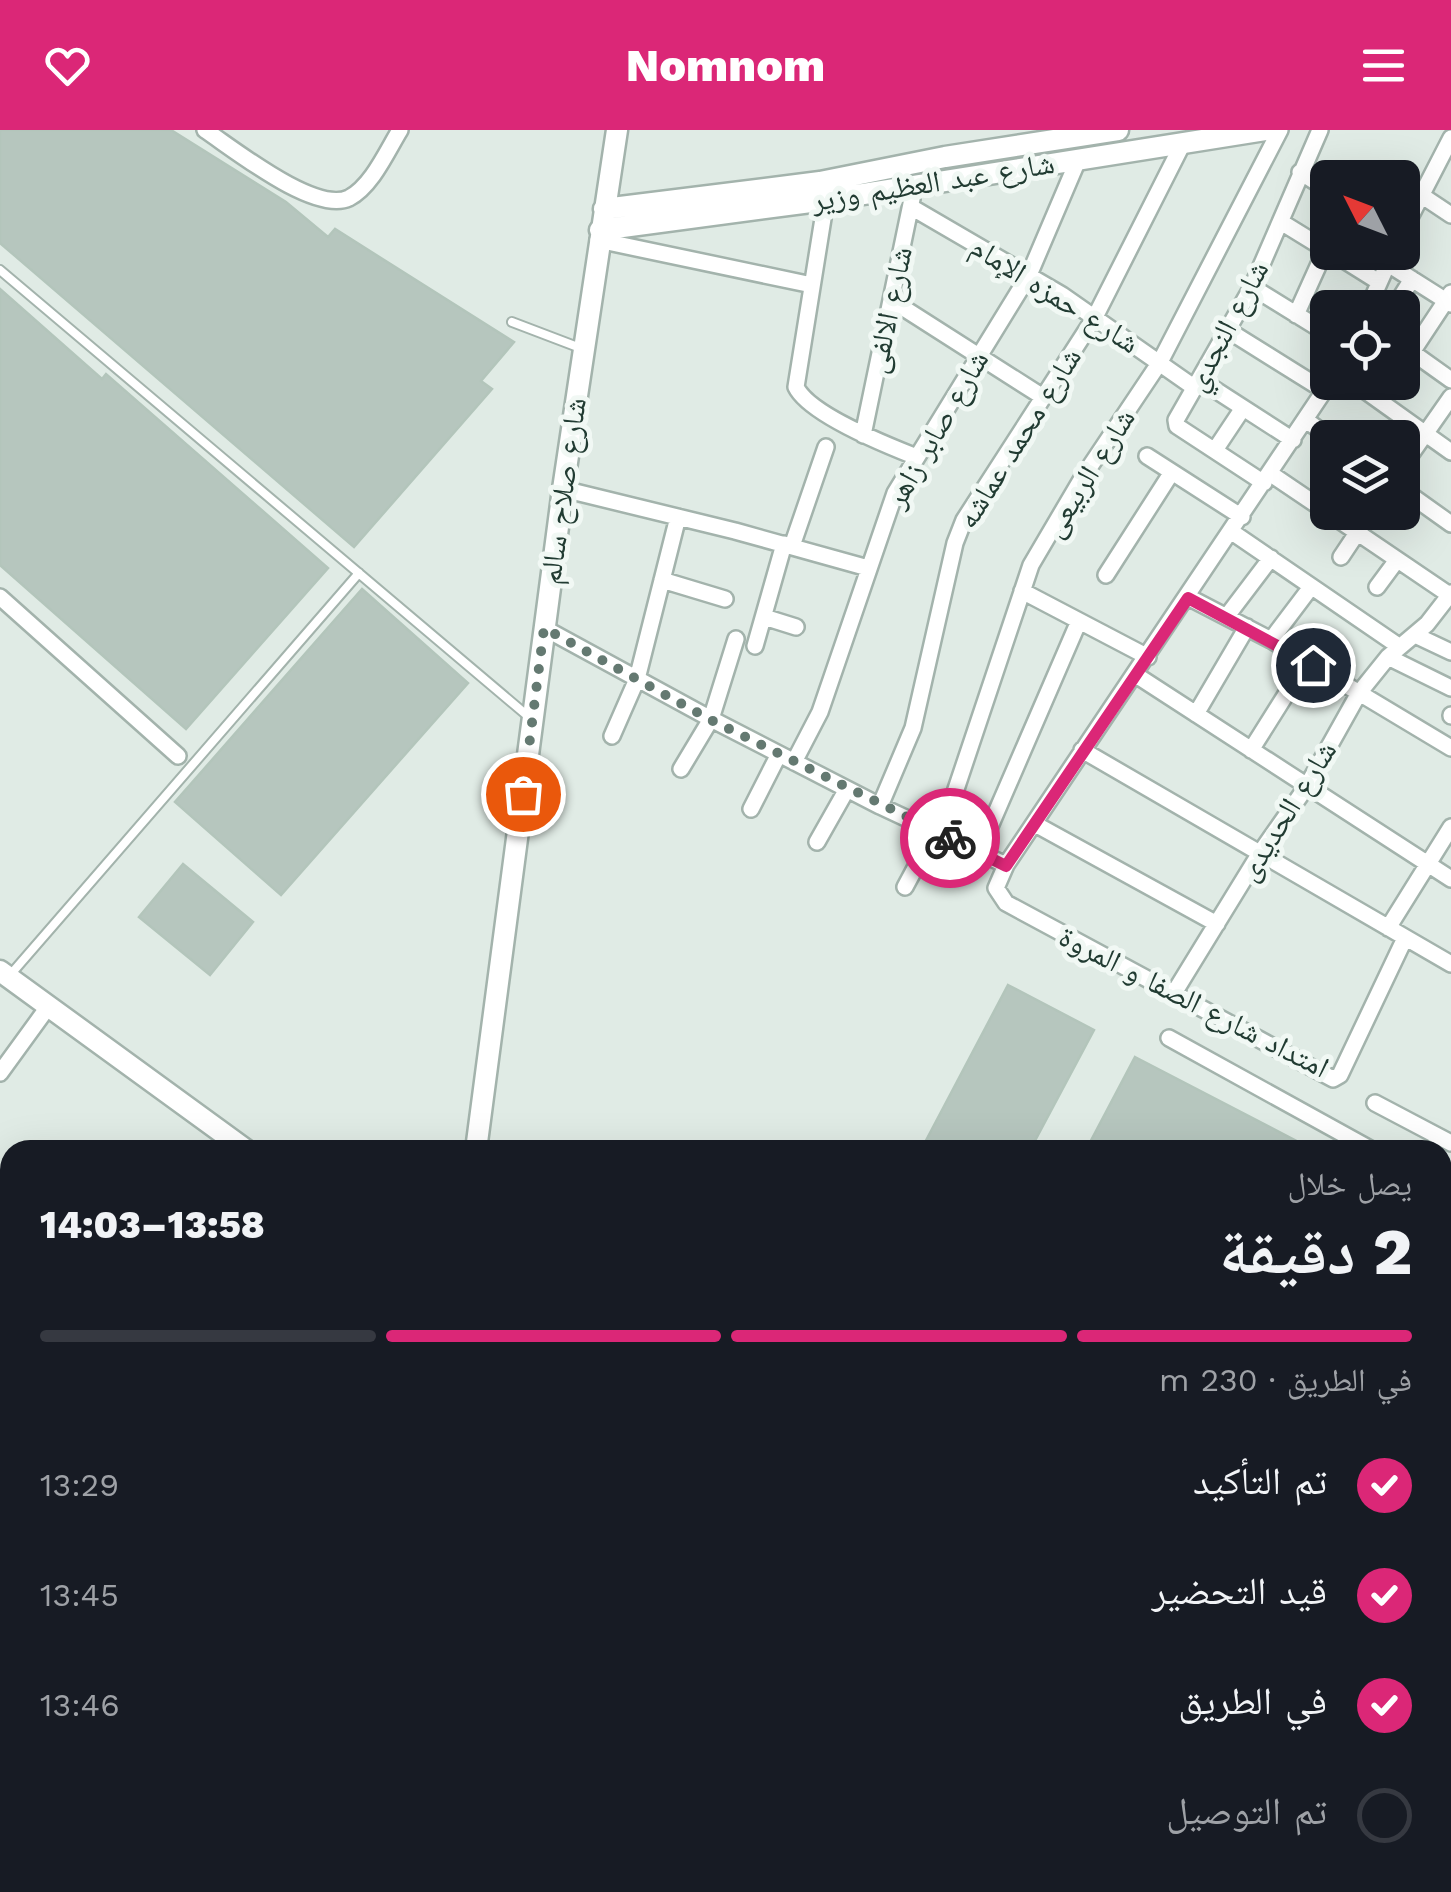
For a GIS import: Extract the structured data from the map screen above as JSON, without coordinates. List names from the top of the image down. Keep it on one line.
{"streets":{"street":["شارع عبد العظيم وزير","شارع حمزه الإمام","شارع الالفى","شارع النجدي","شارع صابر زاهر","شارع محمد عماشه","شارع الربيعى","شارع صلاح سالم","شارع الحديدى","امتداد شارع الصفا و المروة"]},"crossings":[["شارع عبد العظيم وزير","شارع حمزه الإمام"],["شارع عبد العظيم وزير","شارع الالفى"],["شارع عبد العظيم وزير","شارع صابر زاهر"],["شارع عبد العظيم وزير","شارع محمد عماشه"],["شارع عبد العظيم وزير","شارع صلاح سالم"],["شارع حمزه الإمام","شارع الالفى"],["شارع حمزه الإمام","شارع النجدي"],["شارع حمزه الإمام","شارع صابر زاهر"],["شارع حمزه الإمام","شارع محمد عماشه"],["شارع حمزه الإمام","شارع الربيعى"],["شارع النجدي","شارع الحديدى"],["شارع الحديدى","امتداد شارع الصفا و المروة"]],"north":"top left","page":{"header":"Nomnom","heading":["2 دقيقة","يصل خلال","13:58–14:03"],"bar":"في الطريق · 230 m","list":[["تم التأكيد","13:29"],["قيد التحضير","13:45"],["في الطريق","13:46"],"تم التوصيل"]}}
